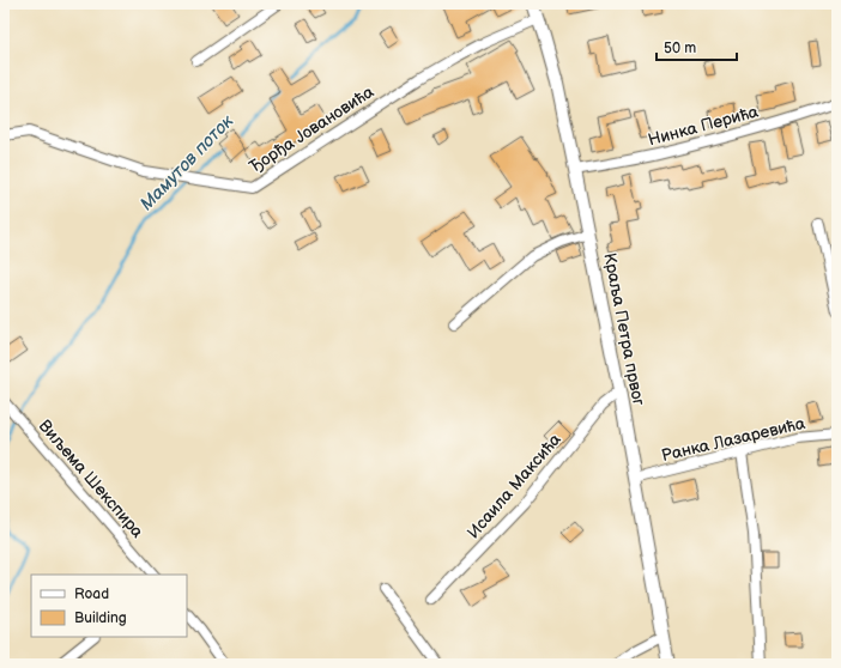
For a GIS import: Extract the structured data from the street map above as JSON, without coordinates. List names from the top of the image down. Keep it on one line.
{"streets":{"street":["Нинка Перића","Ђорђа Јовановића","Краља Петра првог","Ранка Лазаревића","Виљема Шекспира","Исаила Максића"]},"crossings":[["Нинка Перића","Краља Петра првог"],["Ђорђа Јовановића","Краља Петра првог"],["Краља Петра првог","Ранка Лазаревића"],["Краља Петра првог","Исаила Максића"]],"water":["Мамутов поток"],"legend":["Road","Building"],"scale_bar":"50 m"}
